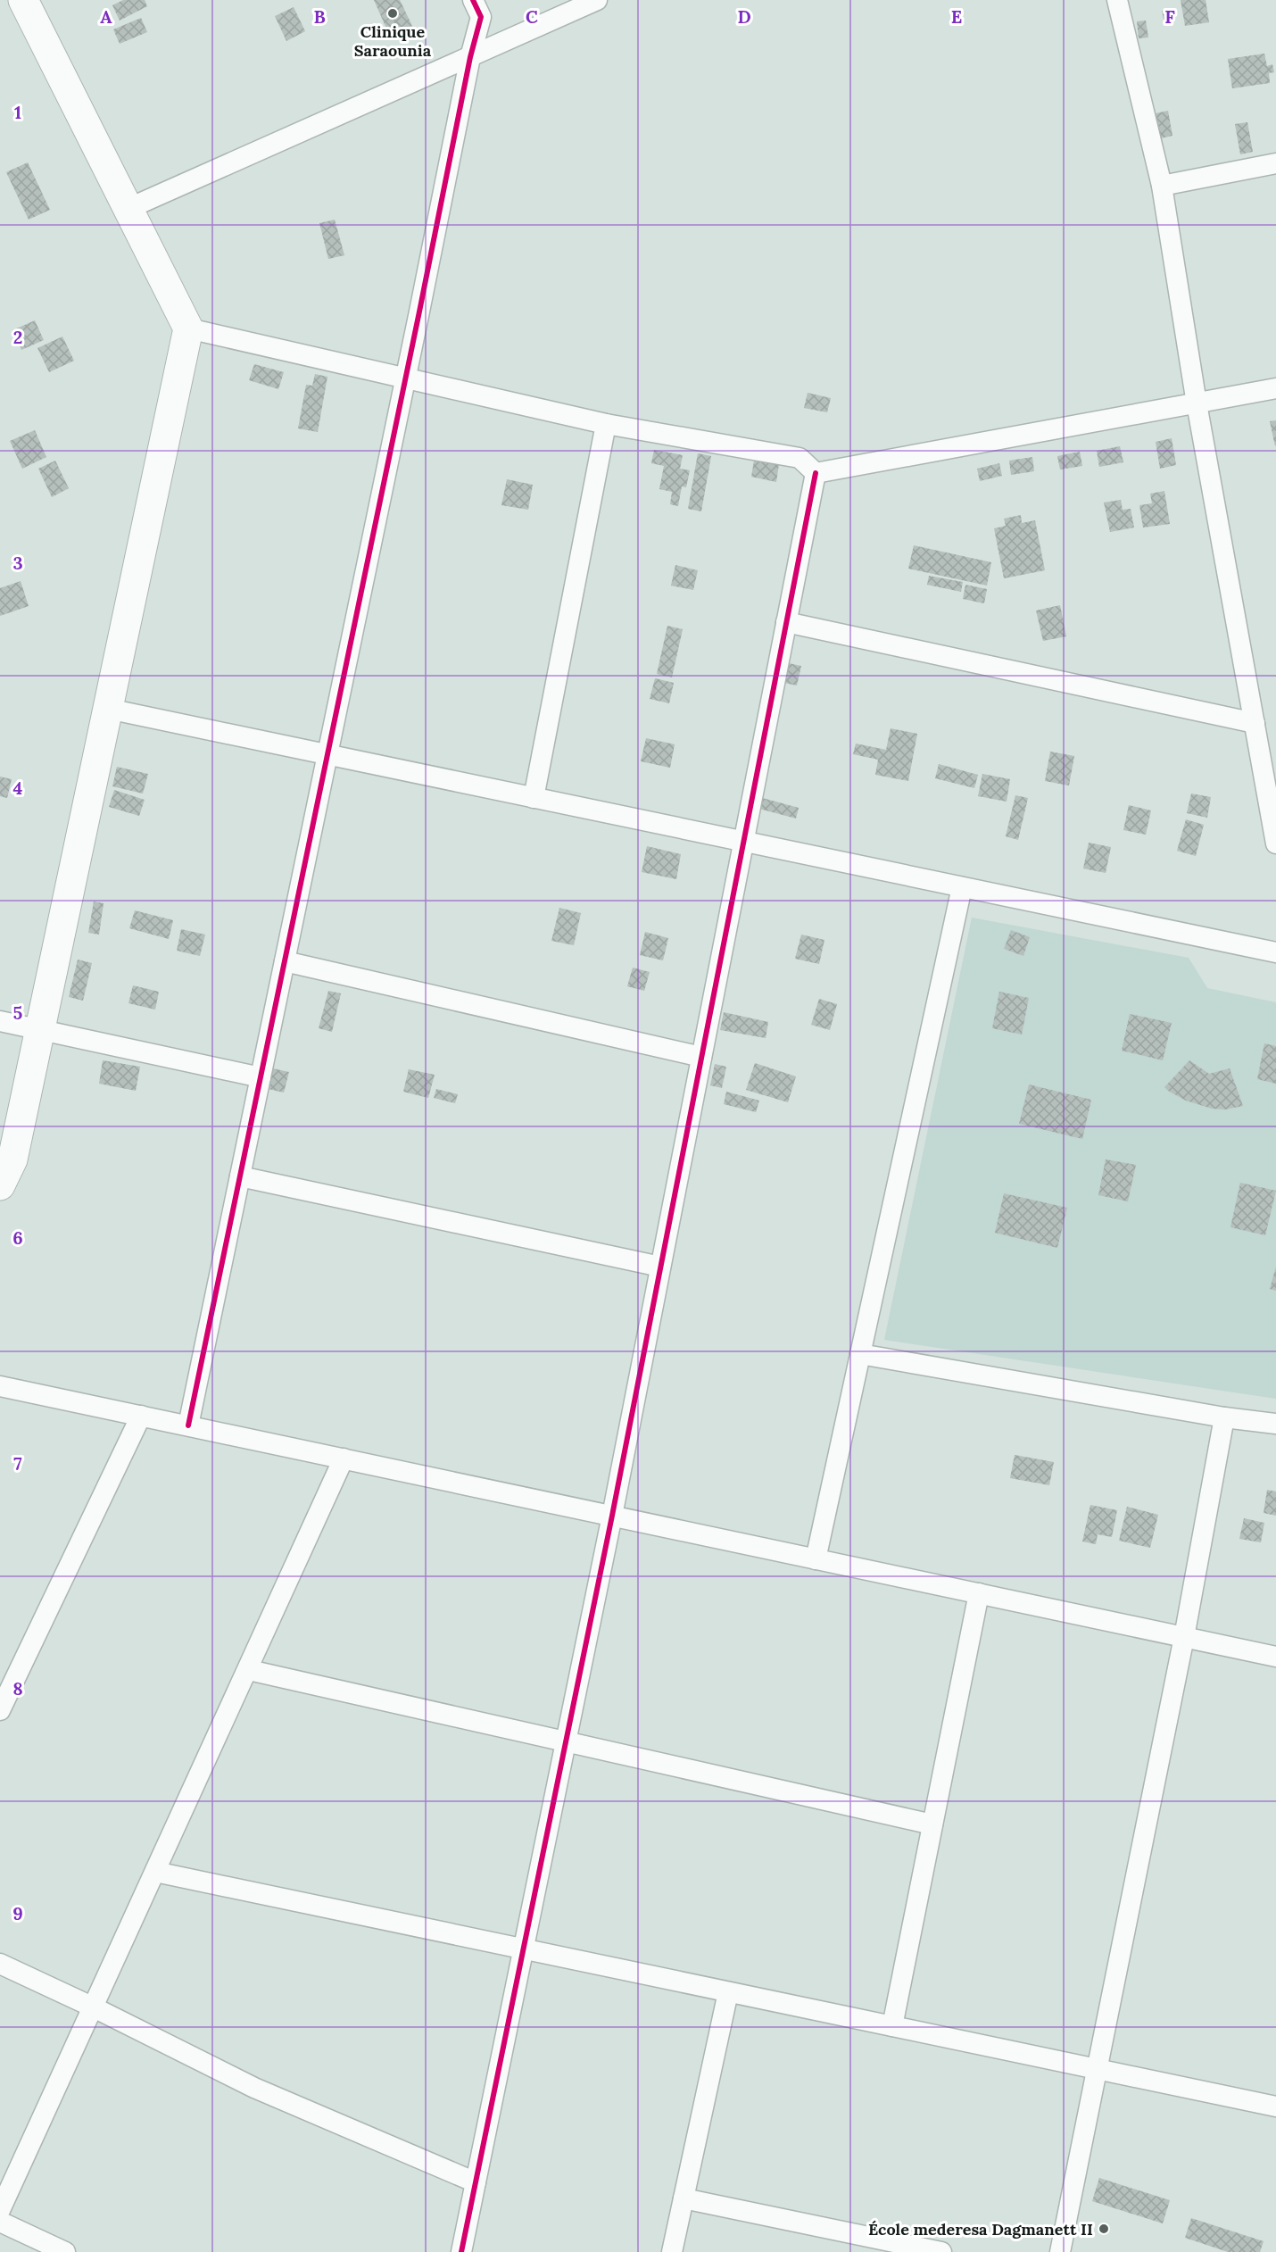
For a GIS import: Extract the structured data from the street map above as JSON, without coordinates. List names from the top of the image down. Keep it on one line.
{"places":["Clinique Saraounia","École mederesa Dagmanett II"],"grid":{"columns":["A","B","C","D","E","F"],"rows":["1","2","3","4","5","6","7","8","9"]}}
